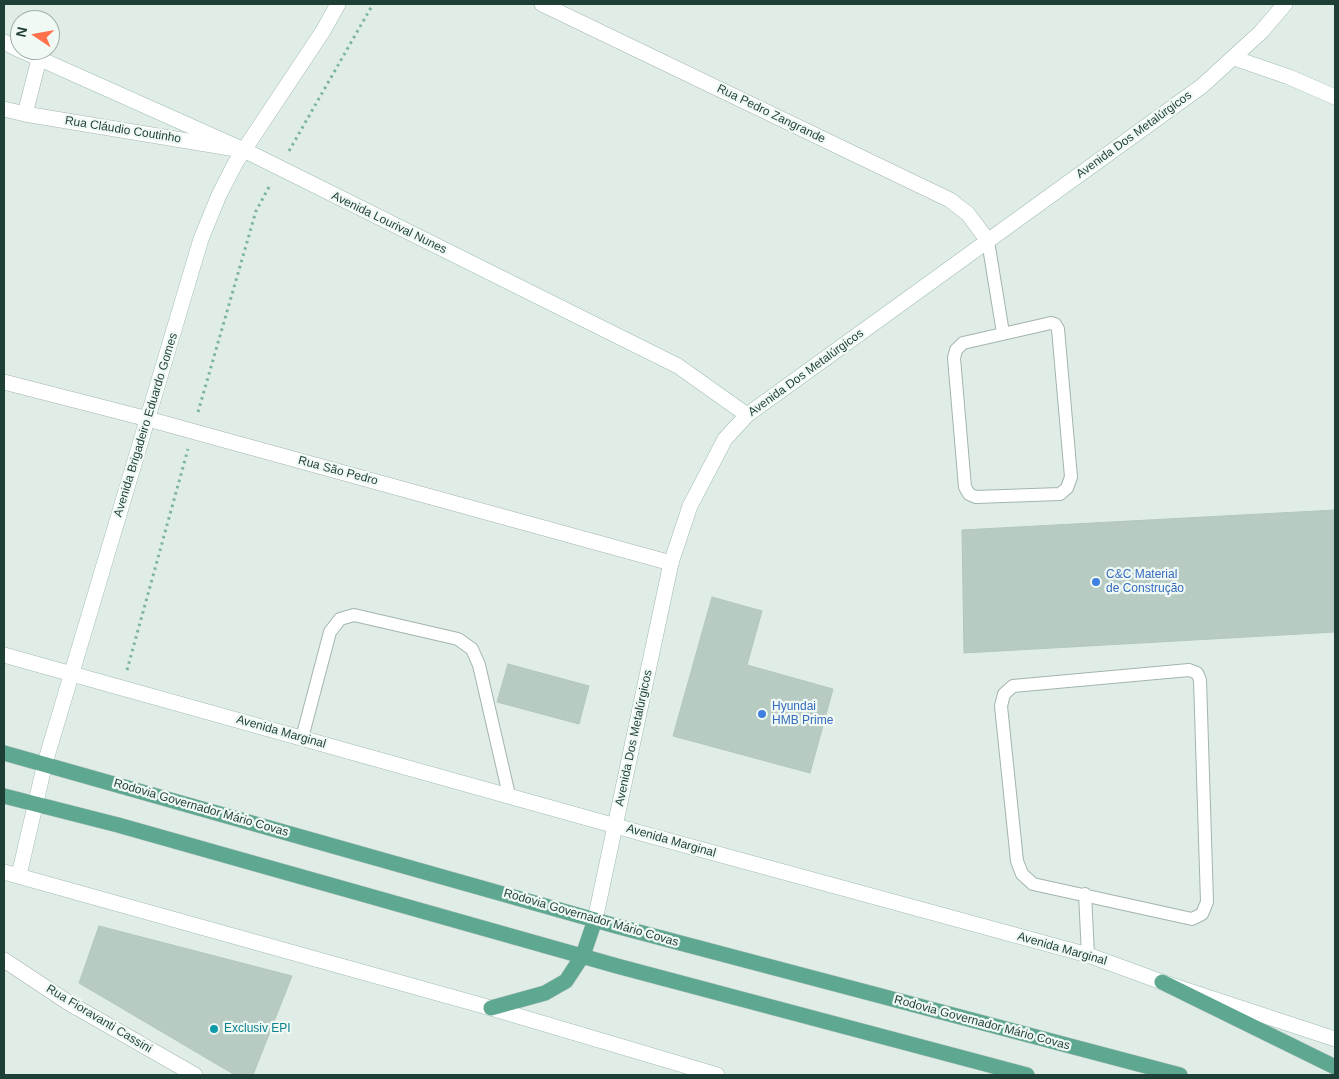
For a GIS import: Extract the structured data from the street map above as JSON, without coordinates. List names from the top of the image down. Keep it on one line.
{"streets":{"main road":["Rodovia Governador Mário Covas"],"street":["Rua Pedro Zangrande","Rua Cláudio Coutinho","Avenida Dos Metalúrgicos","Avenida Lourival Nunes","Avenida Brigadeiro Eduardo Gomes","Rua São Pedro","Avenida Marginal","Rua Fioravanti Cassini"]},"crossings":[["Rua Pedro Zangrande","Avenida Dos Metalúrgicos"],["Rua Cláudio Coutinho","Avenida Lourival Nunes"],["Rua Cláudio Coutinho","Avenida Brigadeiro Eduardo Gomes"],["Avenida Dos Metalúrgicos","Avenida Lourival Nunes"],["Avenida Dos Metalúrgicos","Rua São Pedro"],["Avenida Dos Metalúrgicos","Avenida Marginal"],["Avenida Dos Metalúrgicos","Rodovia Governador Mário Covas"],["Avenida Lourival Nunes","Avenida Brigadeiro Eduardo Gomes"],["Avenida Brigadeiro Eduardo Gomes","Rua São Pedro"],["Avenida Brigadeiro Eduardo Gomes","Avenida Marginal"],["Avenida Brigadeiro Eduardo Gomes","Rodovia Governador Mário Covas"]],"places":["C&C Material de Construção","Hyundai HMB Prime","Exclusiv EPI"],"north":"left"}
